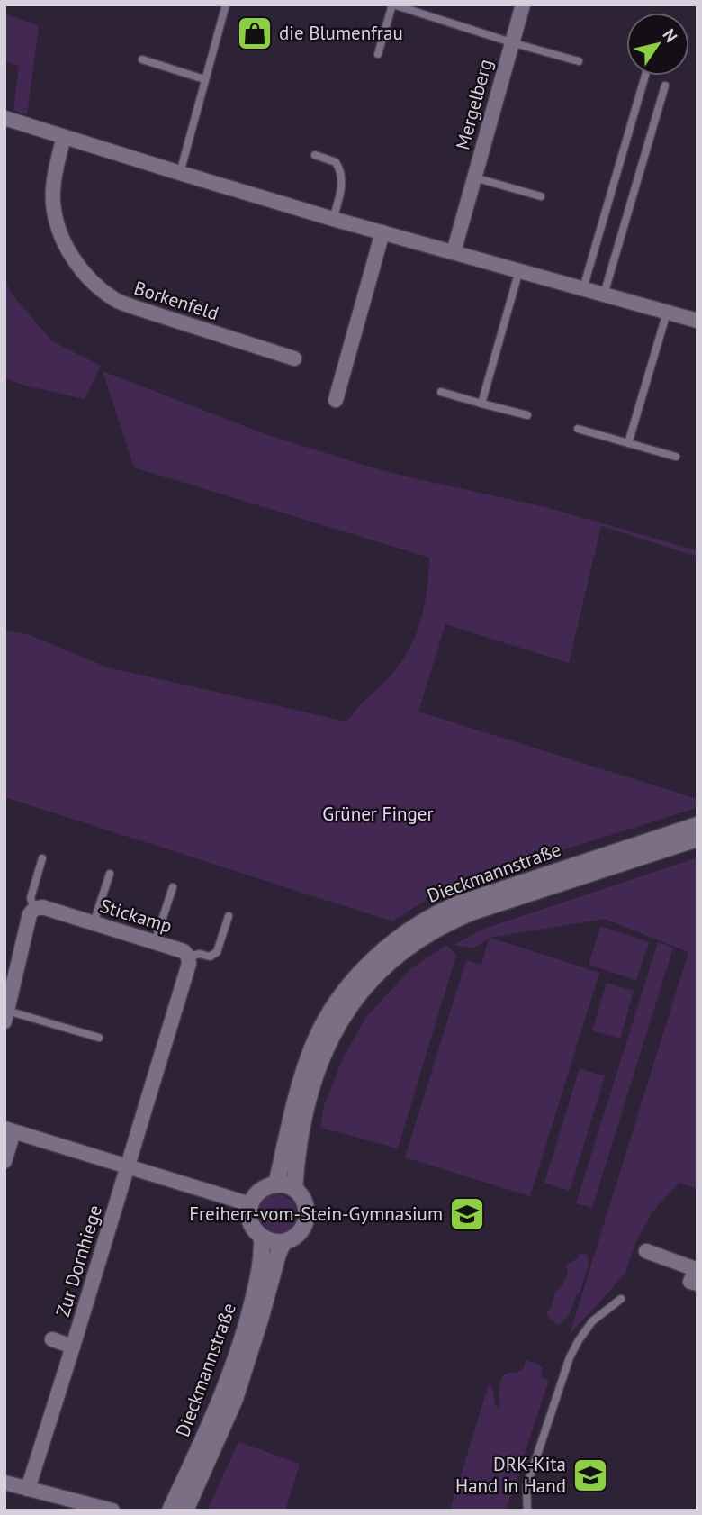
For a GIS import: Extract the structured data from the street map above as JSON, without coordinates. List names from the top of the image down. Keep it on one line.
{"streets":{"street":["Mergelberg","Borkenfeld","Dieckmannstraße","Stickamp","Zur Dornhiege"]},"crossings":[["Stickamp","Zur Dornhiege"]],"parks":["Grüner Finger"],"places":{"shop":["die Blumenfrau"],"school or university":["Freiherr-vom-Stein-Gymnasium","DRK-Kita Hand in Hand"]},"north":"top right"}
